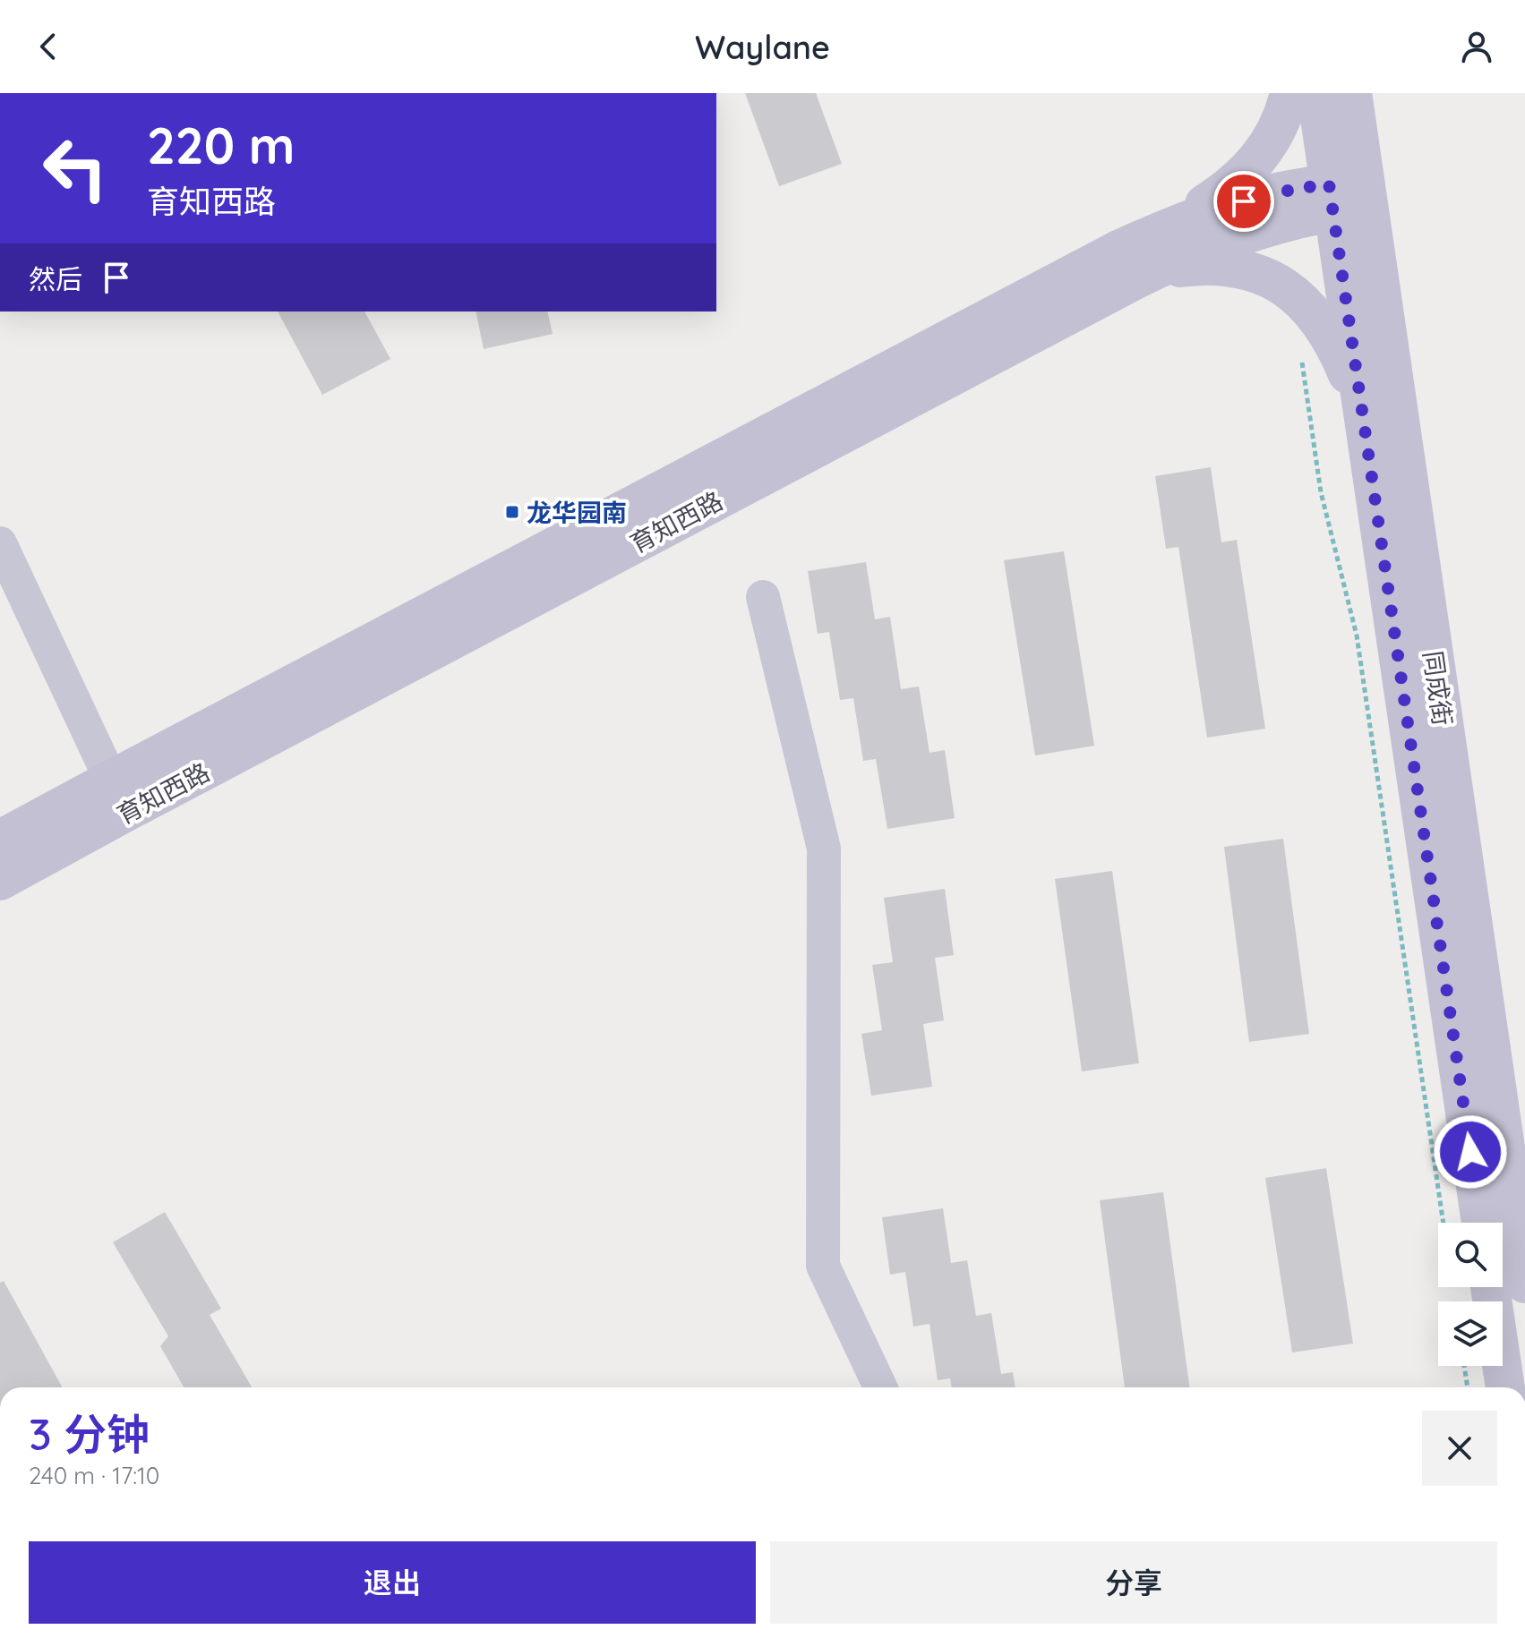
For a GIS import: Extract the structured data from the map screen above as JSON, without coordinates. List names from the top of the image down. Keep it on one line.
{"streets":{"main road":["育知西路","同成街"]},"crossings":[["育知西路","同成街"]],"places":{"transit":["龙华园南"]},"page":{"header":"Waylane","turn":["220 m","育知西路"],"then":"然后","heading":["3 分钟","240 m · 17:10"],"buttons":["退出","分享"]}}
